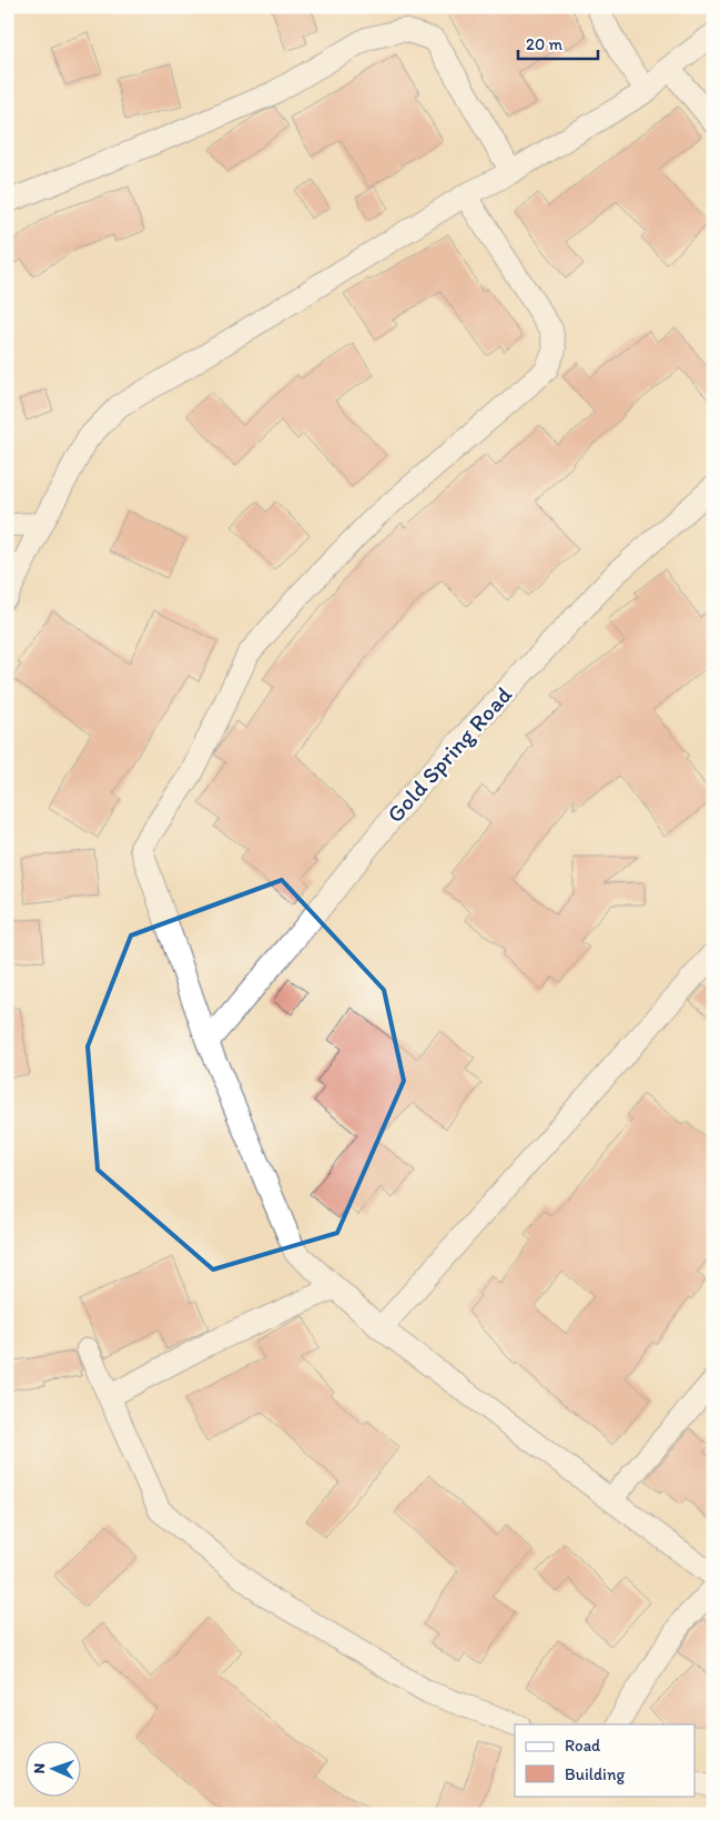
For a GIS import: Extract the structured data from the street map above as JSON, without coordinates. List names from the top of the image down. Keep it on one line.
{"streets":{"street":["Gold Spring Road"]},"legend":["Road","Building"],"scale_bar":"20 m","north":"left"}
